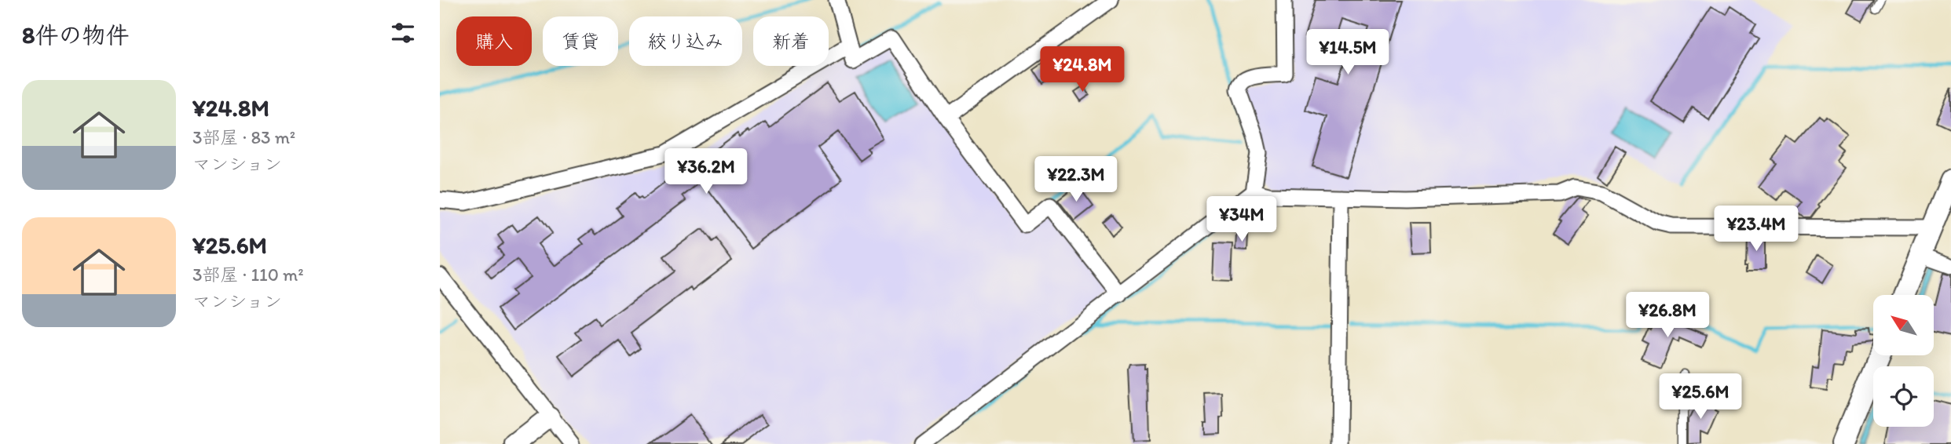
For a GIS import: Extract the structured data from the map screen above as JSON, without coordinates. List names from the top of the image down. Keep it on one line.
{"north":"top left","page":{"heading":"8件の物件","chip":["購入","賃貸","絞り込み","新着"],"price":["¥14.5M","¥24.8M","¥36.2M","¥22.3M","¥34M","¥23.4M","¥26.8M","¥25.6M"],"list":[{"name":"¥24.8M","note":"3部屋 · 83 m² · マンション"},{"name":"¥25.6M","note":"3部屋 · 110 m² · マンション"}]}}
